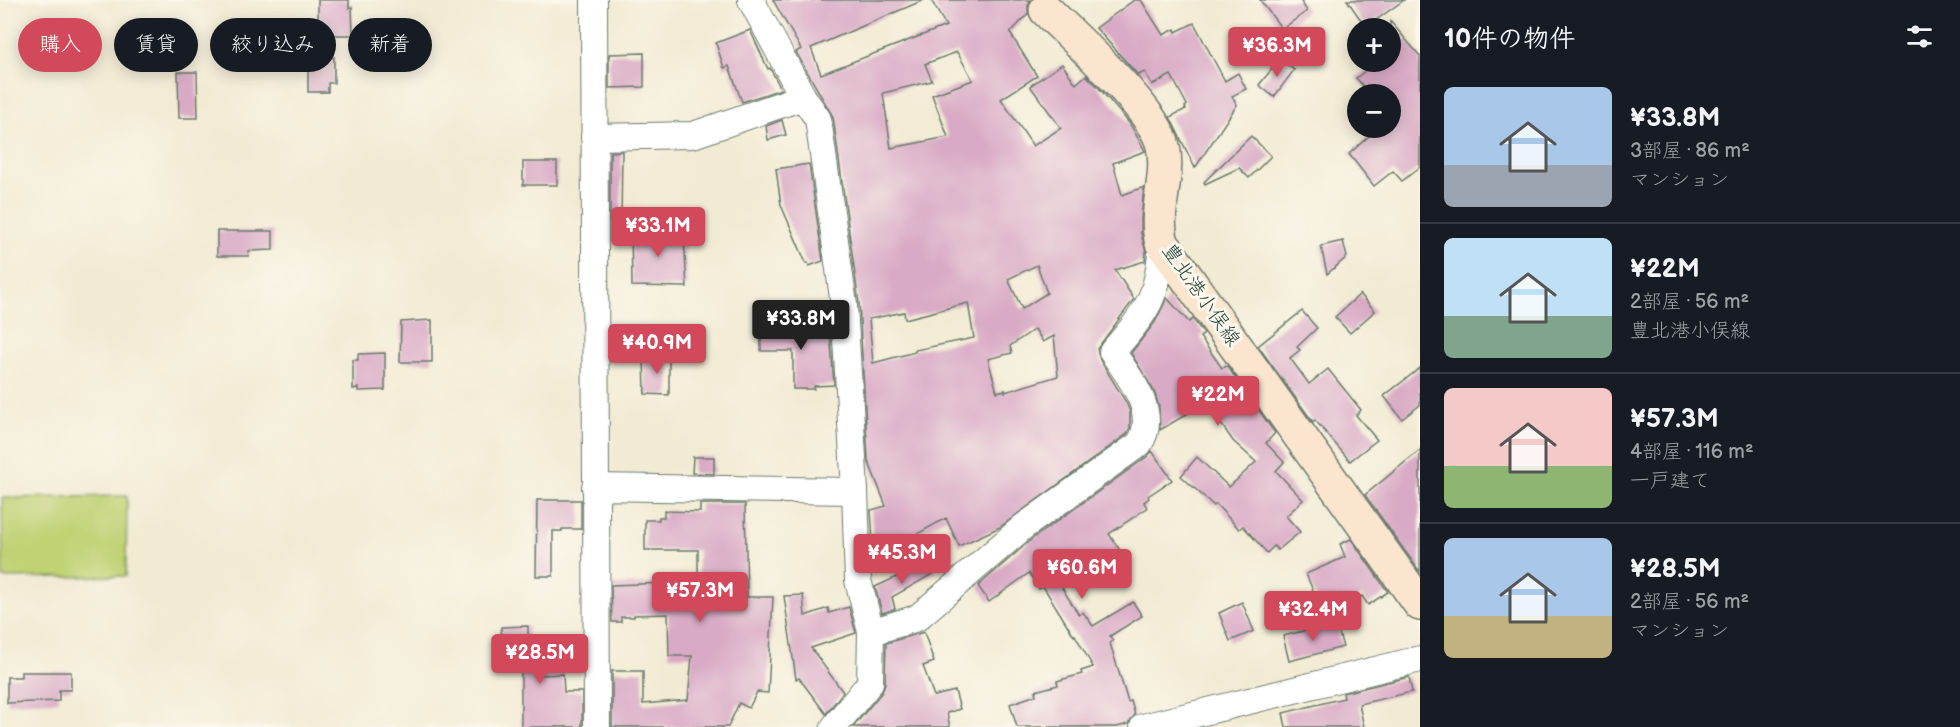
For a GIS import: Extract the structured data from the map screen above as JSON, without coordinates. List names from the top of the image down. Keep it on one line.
{"streets":{"main road":["豊北港小俣線"]},"page":{"heading":"10件の物件","map_buttons":["+","−"],"chip":["購入","賃貸","絞り込み","新着"],"price":["¥36.3M","¥33.1M","¥33.8M","¥40.9M","¥22M","¥45.3M","¥60.6M","¥57.3M","¥32.4M","¥28.5M"],"list":[{"name":"¥33.8M","note":"3部屋 · 86 m² · マンション"},{"name":"¥22M","note":"2部屋 · 56 m² · 豊北港小俣線"},{"name":"¥57.3M","note":"4部屋 · 116 m² · 一戸建て"},{"name":"¥28.5M","note":"2部屋 · 56 m² · マンション"}]}}
